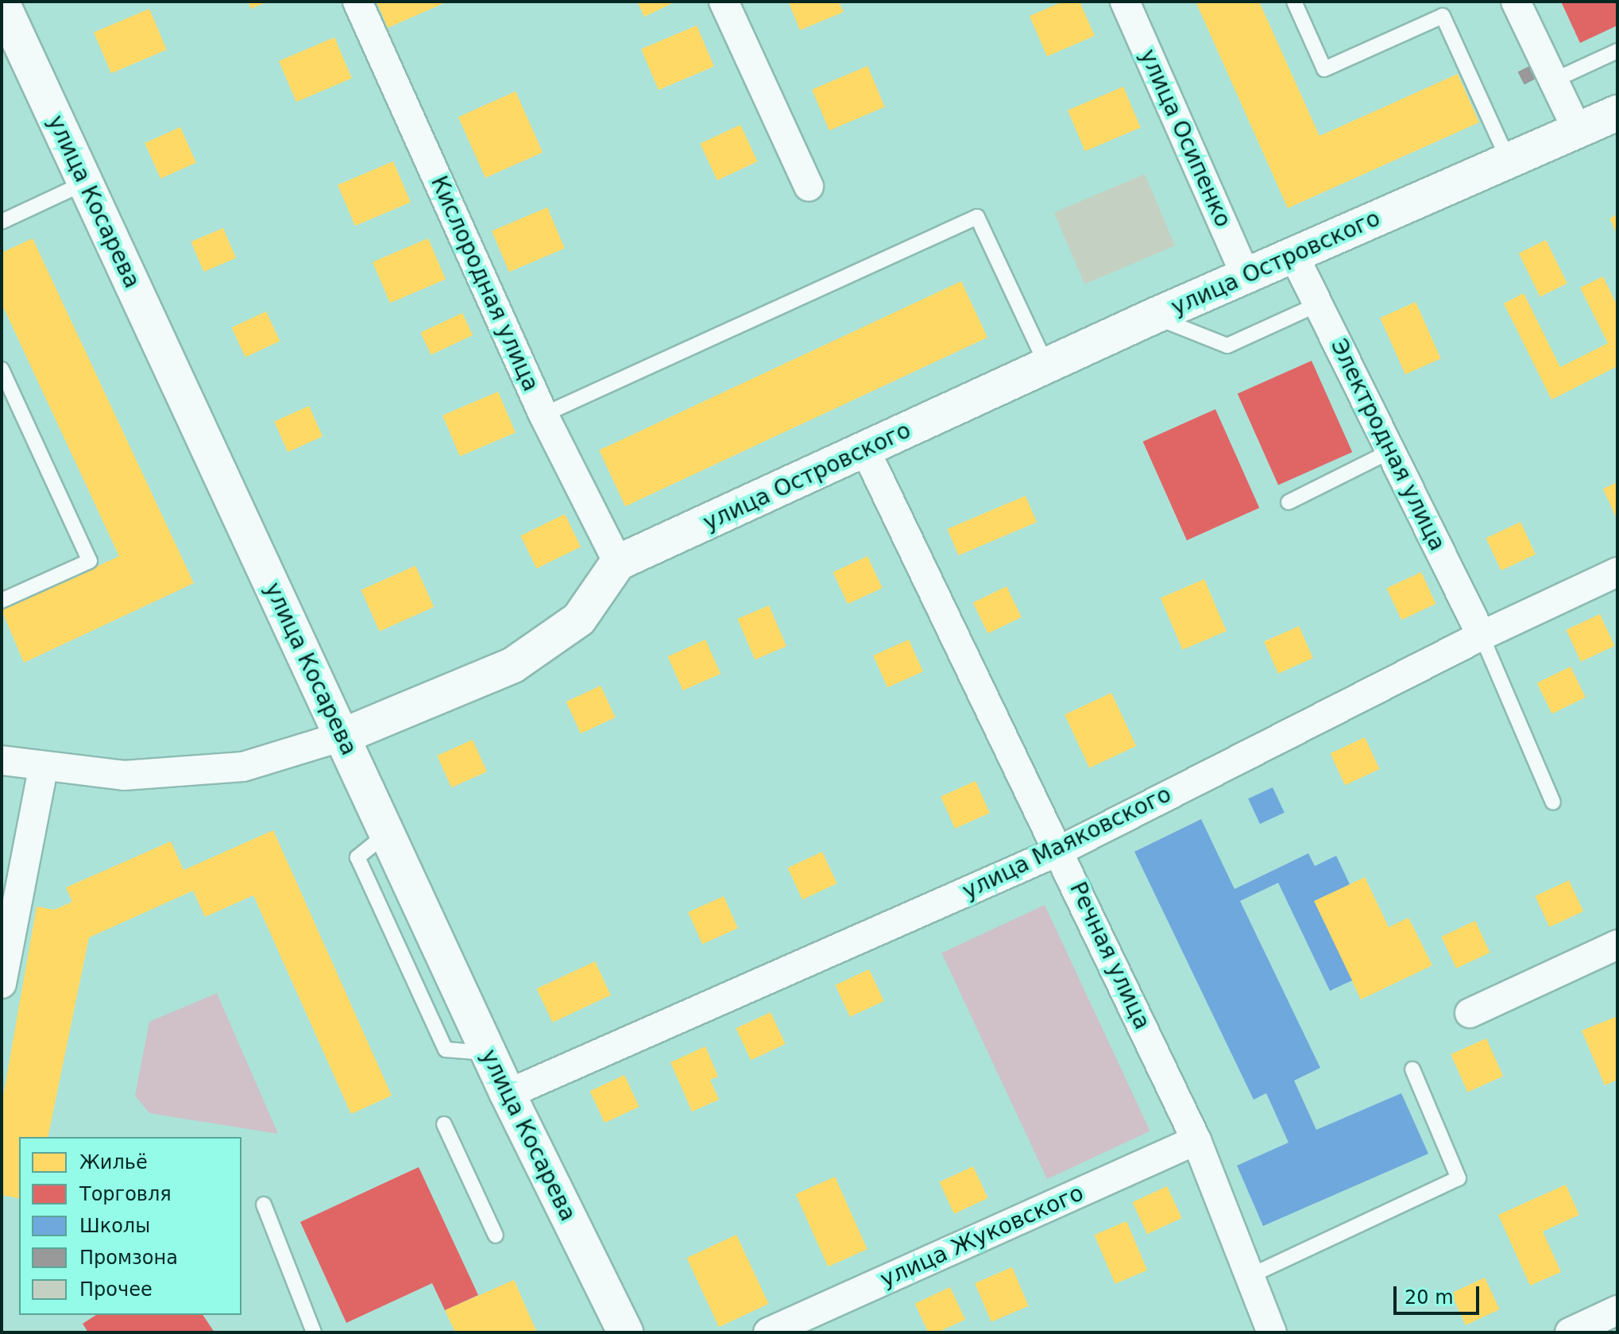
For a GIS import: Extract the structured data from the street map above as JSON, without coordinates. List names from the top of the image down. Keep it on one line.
{"streets":{"street":["улица Осипенко","улица Косарева","улица Островского","Кислородная улица","Электродная улица","улица Маяковского","Речная улица","улица Жуковского"]},"crossings":[["улица Осипенко","улица Островского"],["улица Косарева","улица Маяковского"],["улица Островского","Кислородная улица"],["улица Островского","Электродная улица"],["улица Островского","Речная улица"],["Электродная улица","улица Маяковского"],["улица Маяковского","Речная улица"],["Речная улица","улица Жуковского"]],"legend":["Жильё","Торговля","Школы","Промзона","Прочее"],"scale_bar":"20 m"}
